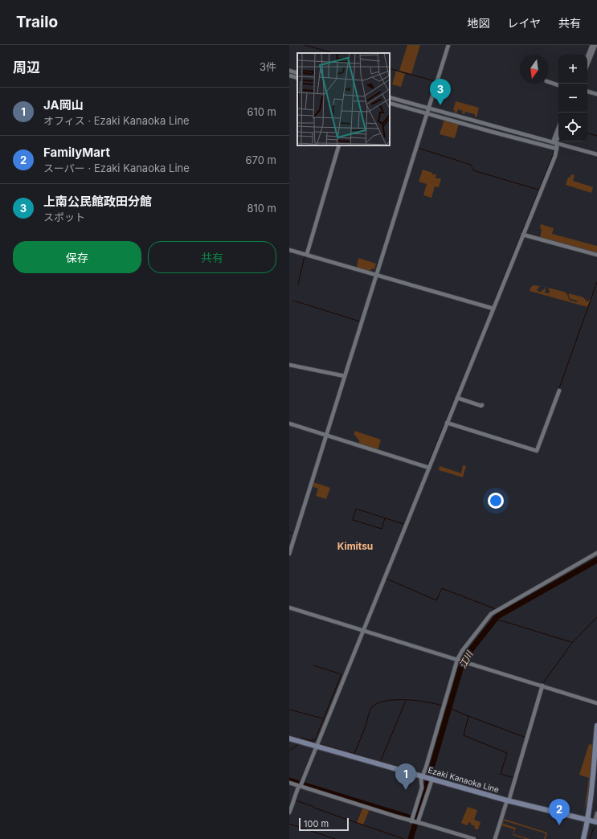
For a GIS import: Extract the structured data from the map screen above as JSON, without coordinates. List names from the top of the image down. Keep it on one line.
{"streets":{"main road":["Ezaki Kanaoka Line"]},"districts":["Kimitsu"],"water":["江川"],"scale_bar":"100 m","north":"bottom","page":{"header":"Trailo","nav":["地図","レイヤ","共有"],"heading":["周辺","3件"],"map_buttons":["+","−"],"pins":["3","1","2"],"list":[{"mark":"1","name":"JA岡山","note":"オフィス · Ezaki Kanaoka Line","value":"610 m"},{"mark":"2","name":"FamilyMart","note":"スーパー · Ezaki Kanaoka Line","value":"670 m"},{"mark":"3","name":"上南公民館政田分館","note":"スポット","value":"810 m"}],"buttons":["保存","共有"],"scale":"100 m"}}
